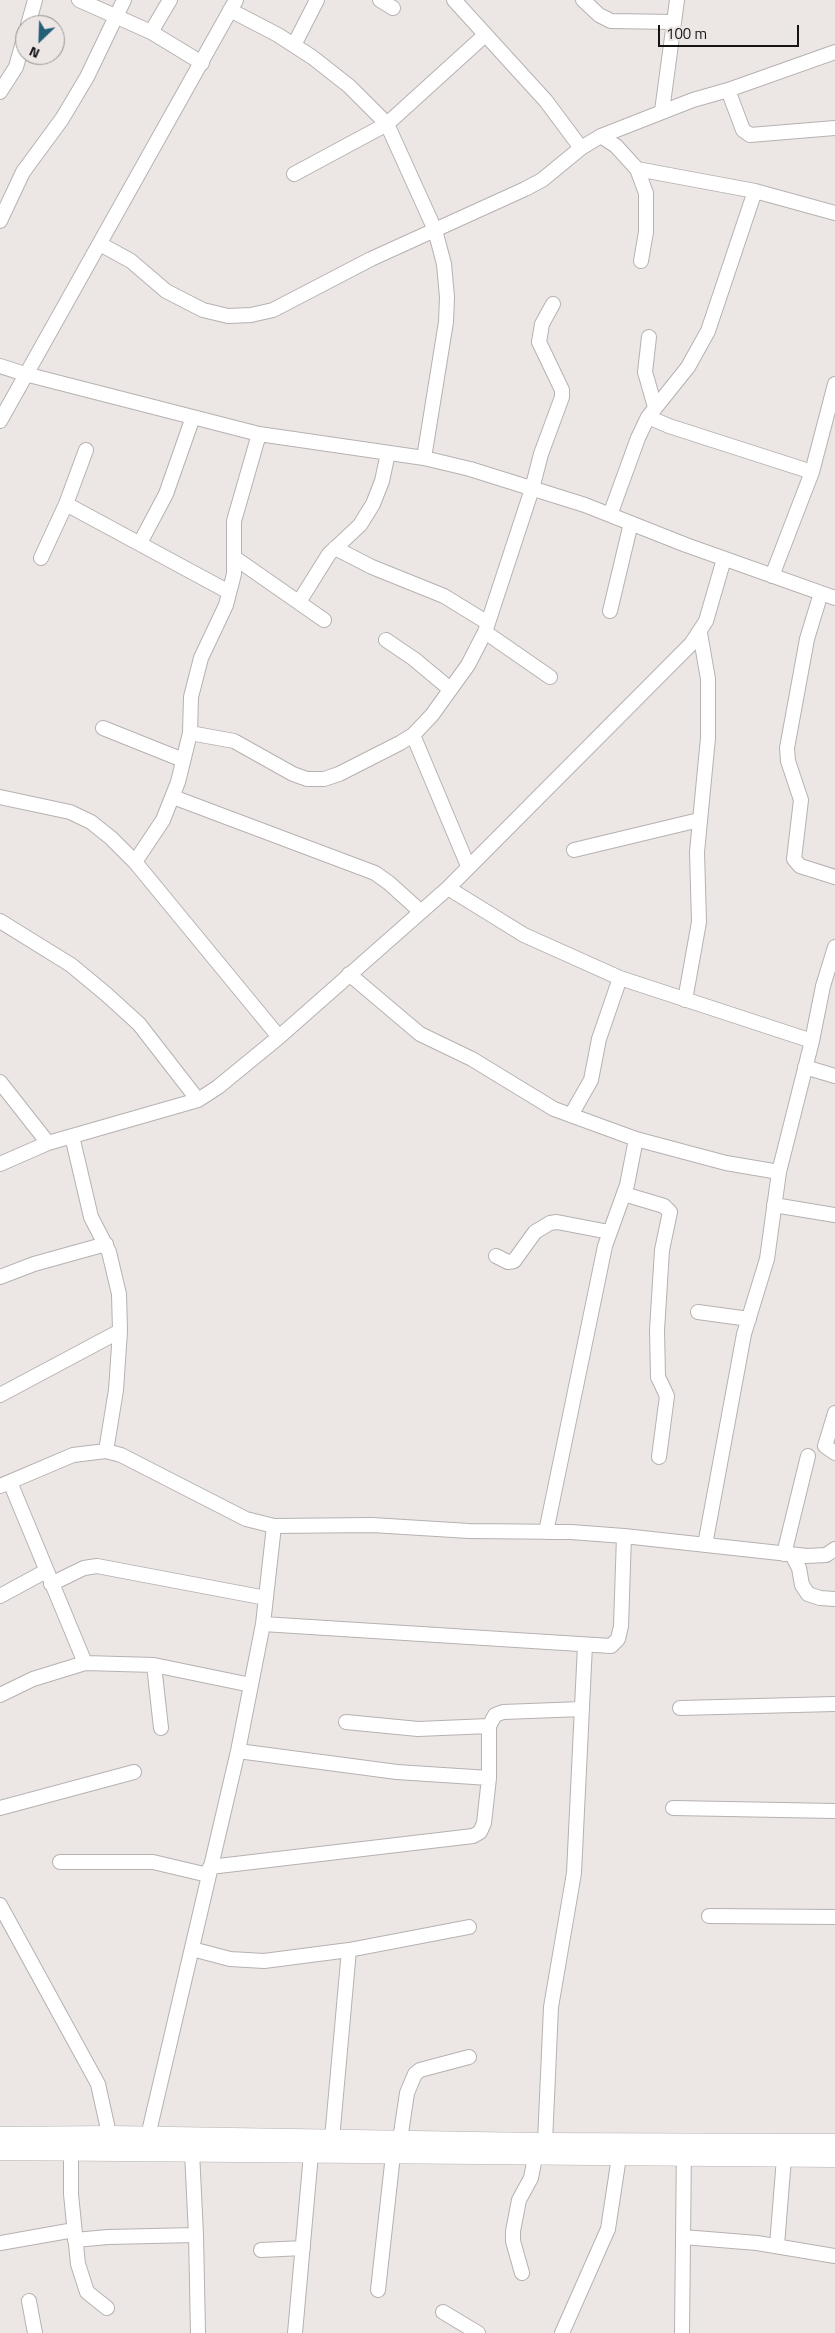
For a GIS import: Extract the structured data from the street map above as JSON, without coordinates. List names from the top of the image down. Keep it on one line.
{"scale_bar":"100 m","north":"bottom left"}
